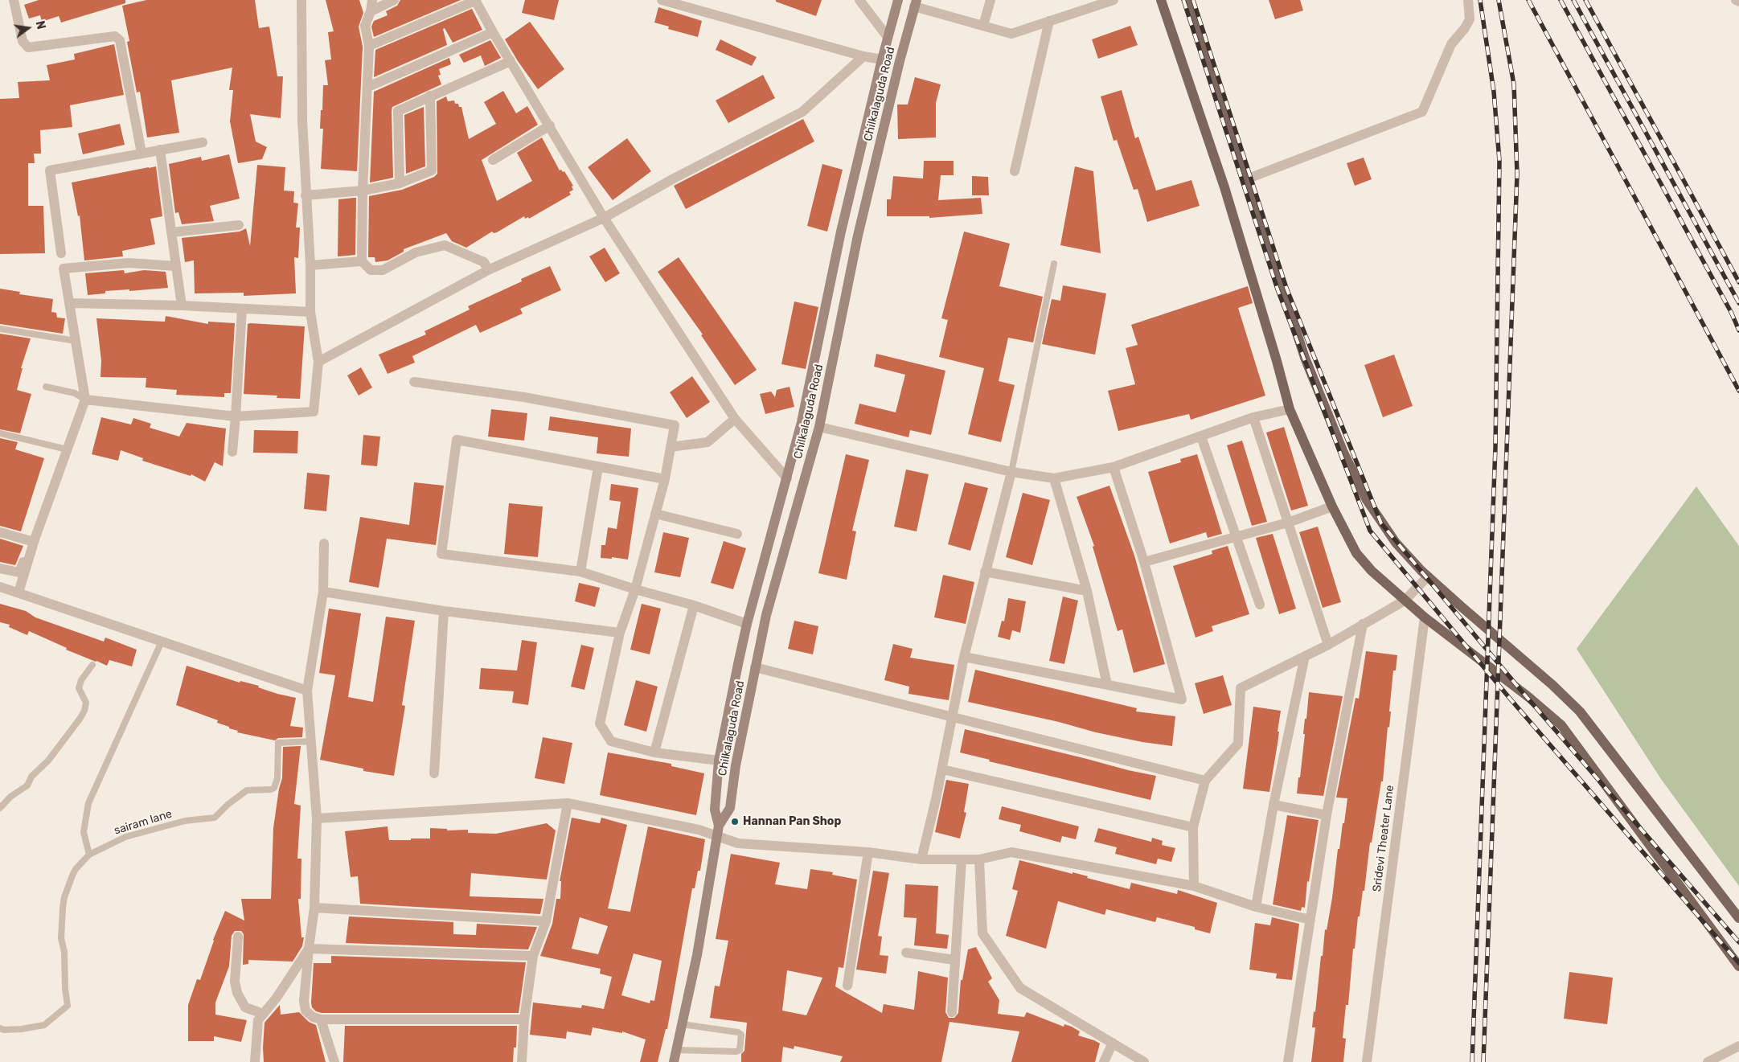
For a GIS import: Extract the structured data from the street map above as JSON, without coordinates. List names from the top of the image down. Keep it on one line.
{"streets":{"main road":["Chilkalaguda Road"],"street":["Sridevi Theater Lane"],"lane":["sairam lane"]},"places":["Hannan Pan Shop"],"north":"right"}
